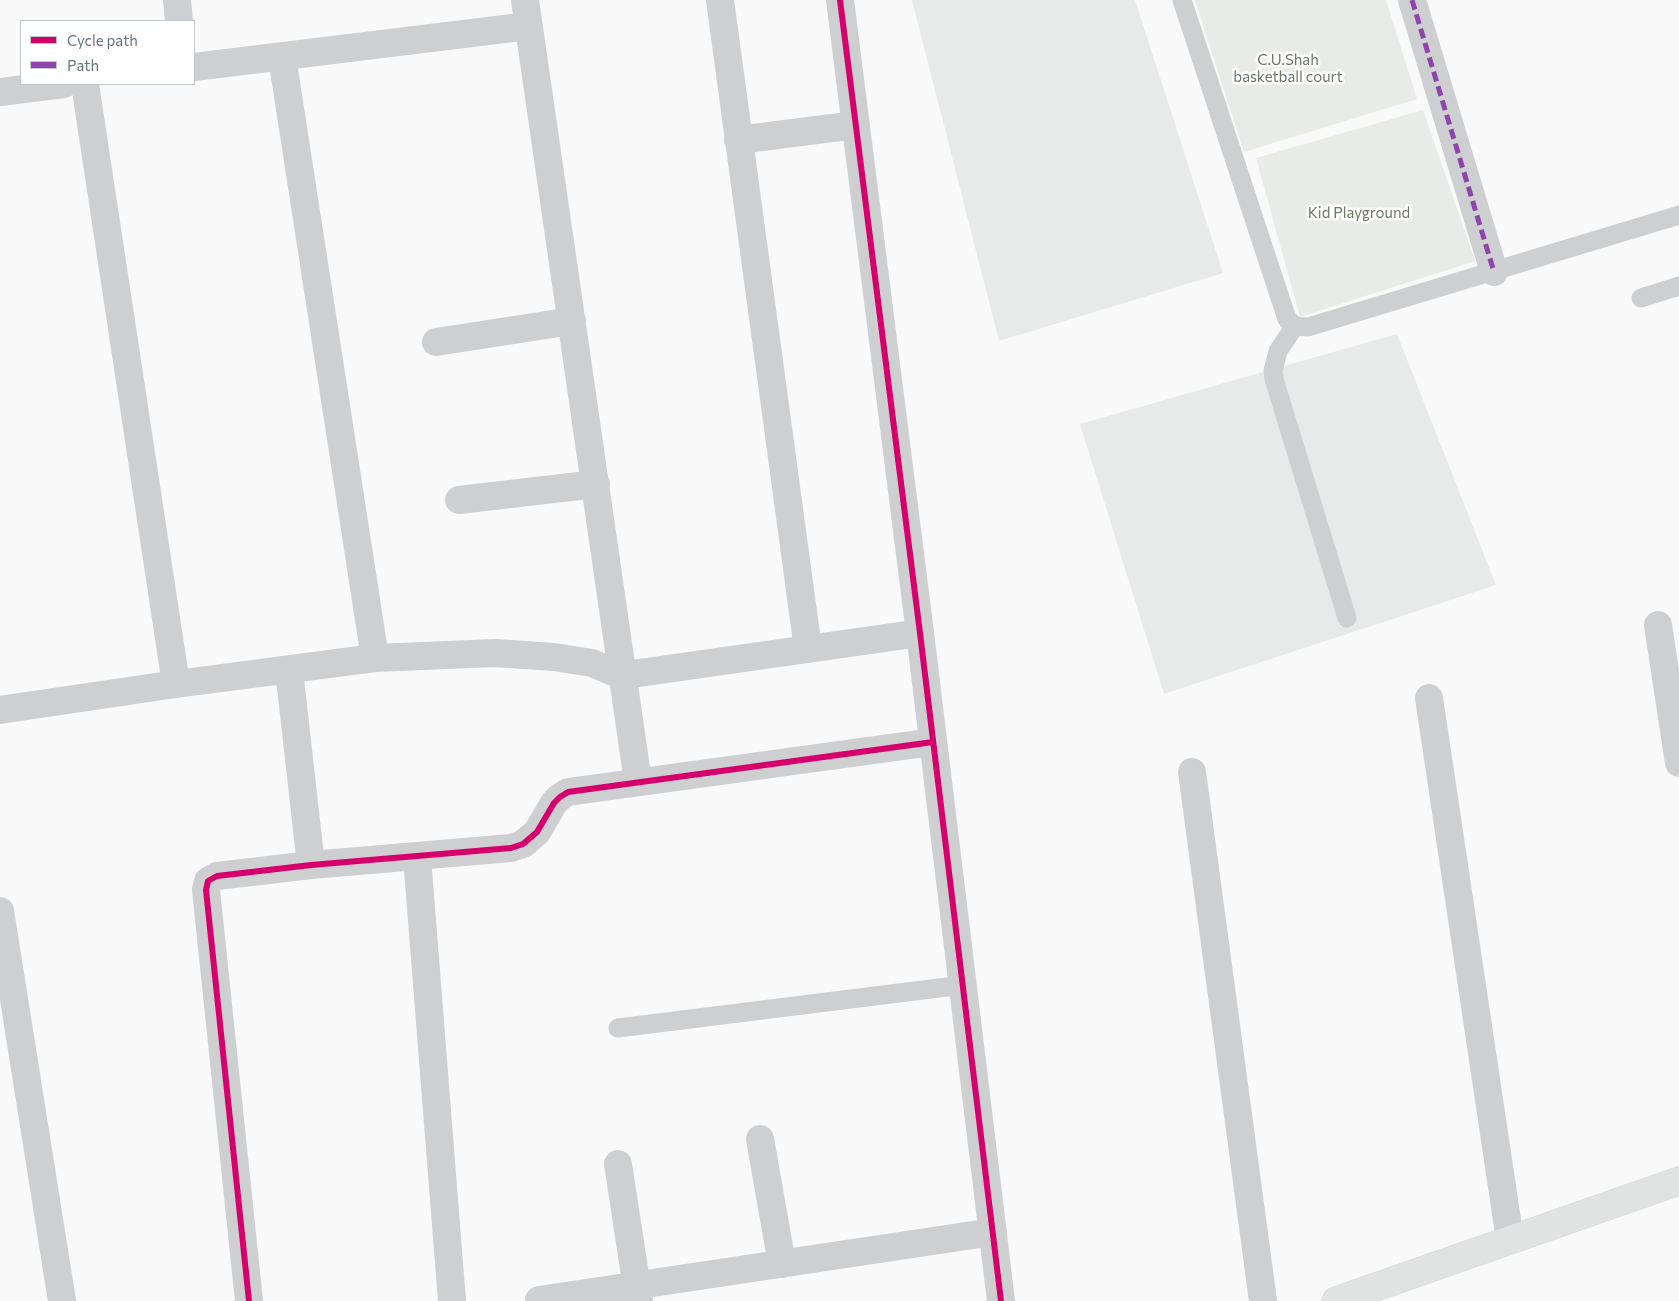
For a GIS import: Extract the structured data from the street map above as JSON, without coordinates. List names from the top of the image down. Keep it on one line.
{"parks":["C.U.Shah basketball court","Kid Playground"],"legend":["Cycle path","Path"]}
